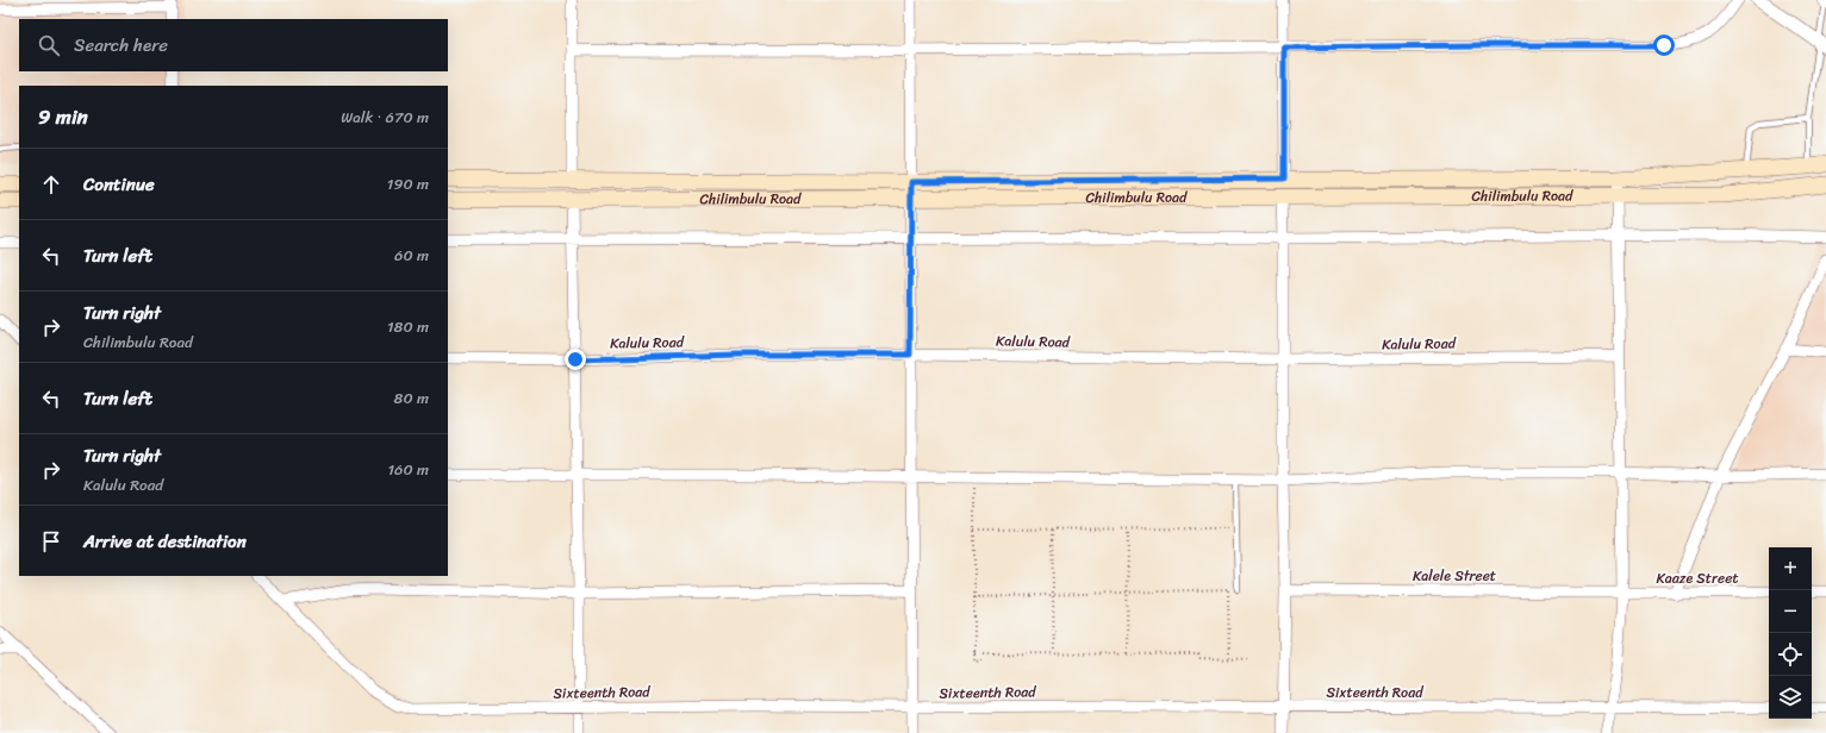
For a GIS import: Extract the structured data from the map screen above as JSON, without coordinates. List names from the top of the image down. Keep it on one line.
{"streets":{"main road":["Chilimbulu Road"],"street":["Kalulu Road","Kalele Street","Kaaze Street","Sixteenth Road"]},"crossings":[["Kalele Street","Kaaze Street"]],"page":{"search":"Search here","heading":["9 min","Walk · 670 m"],"list":[["Continue","190 m"],["Turn left","60 m"],["Turn right","Chilimbulu Road","180 m"],["Turn left","80 m"],["Turn right","Kalulu Road","160 m"],"Arrive at destination"],"map_buttons":["+","−"]}}
